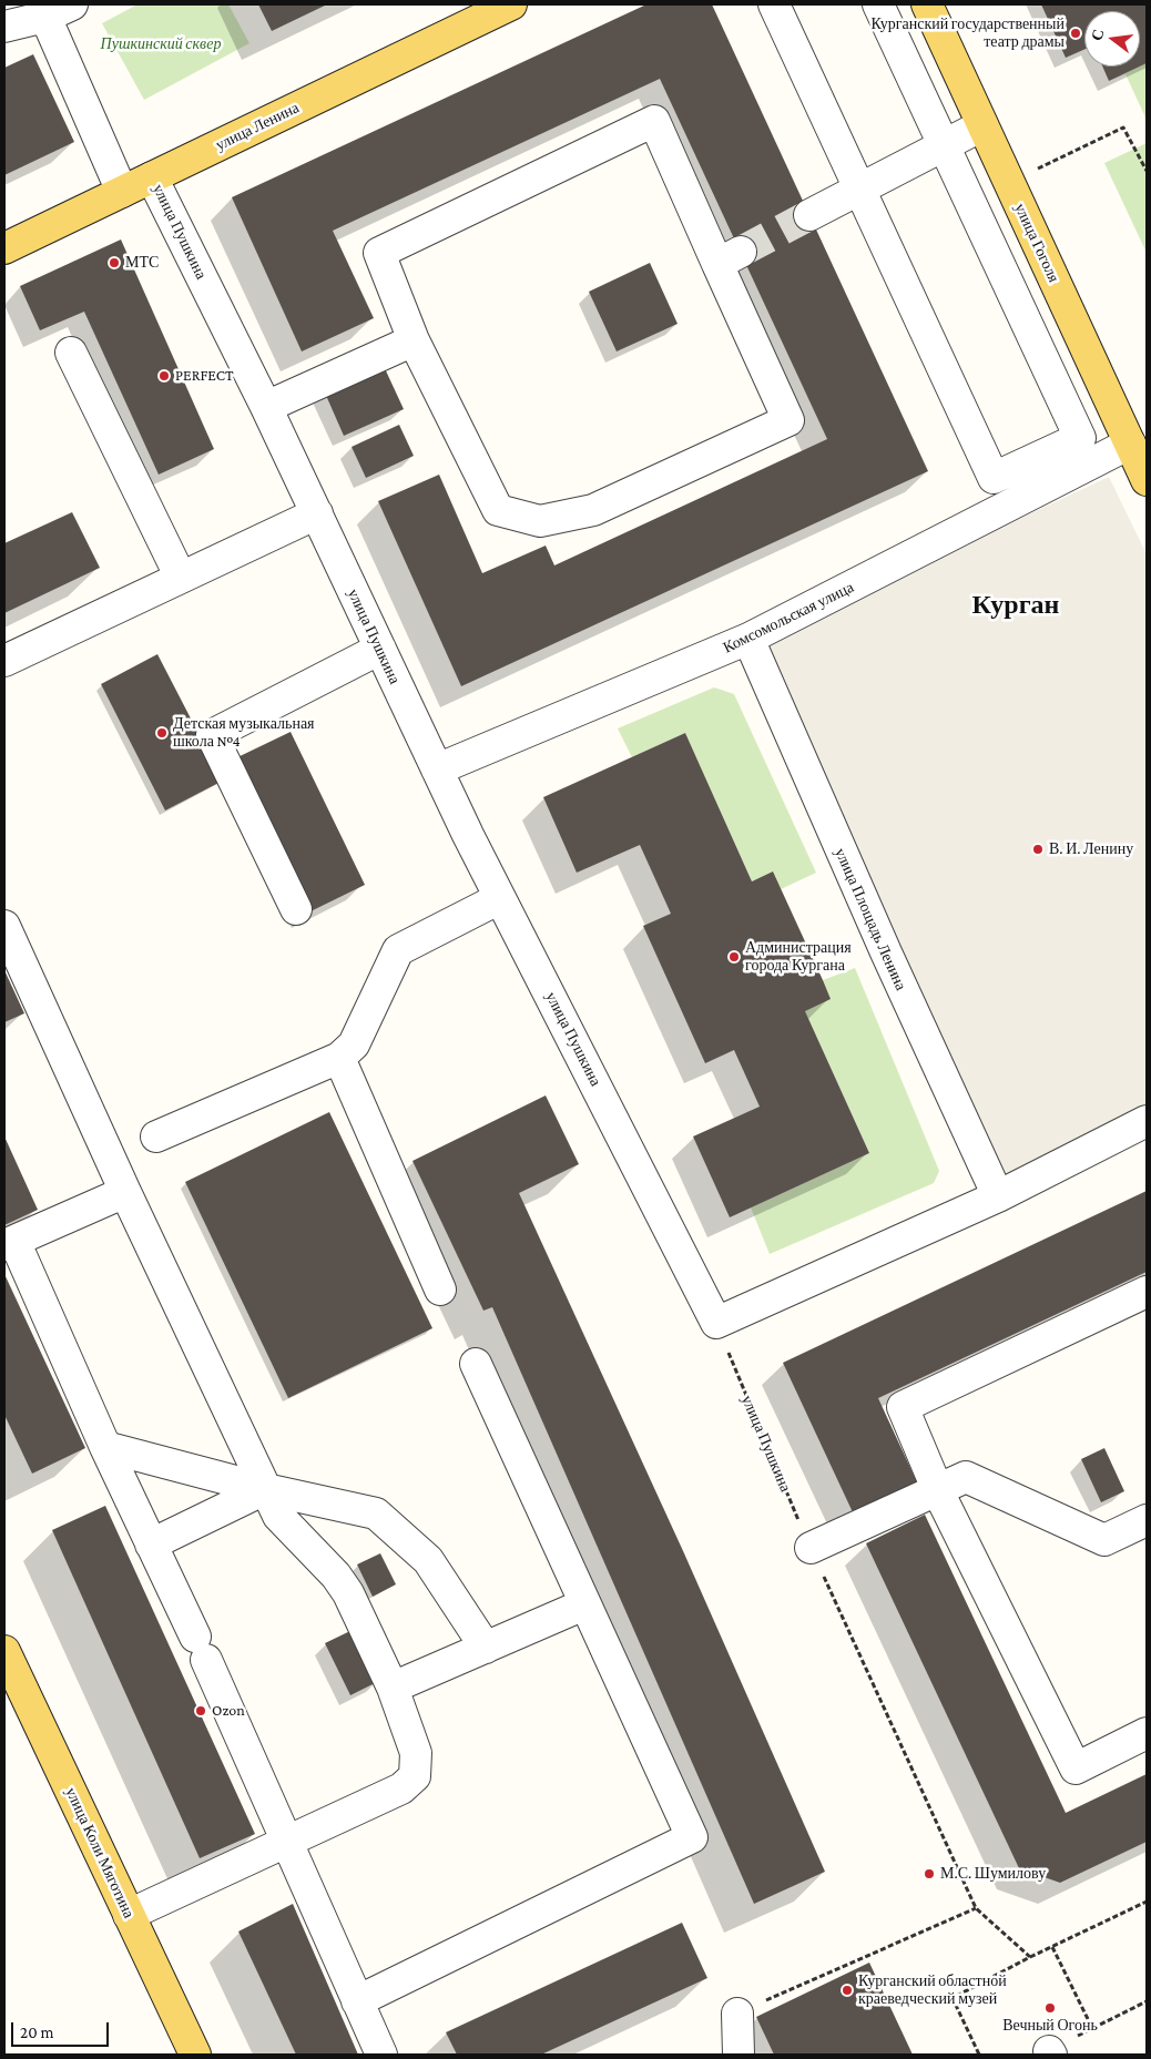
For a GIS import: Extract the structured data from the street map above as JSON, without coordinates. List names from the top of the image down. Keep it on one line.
{"streets":{"main road":["улица Ленина","улица Гоголя","улица Коли Мяготина"],"street":["улица Пушкина","Комсомольская улица","улица Площадь Ленина"]},"crossings":[["улица Ленина","улица Пушкина"],["улица Пушкина","Комсомольская улица"],["улица Гоголя","Комсомольская улица"],["Комсомольская улица","улица Площадь Ленина"]],"districts":["Курган"],"parks":["Пушкинский сквер"],"places":["Курганский государственный театр драмы","МТС","PERFECT","Детская музыкальная школа №4","В. И. Ленину","Администрация города Кургана","Ozon","М.С. Шумилову","Курганский областной краеведческий музей","Вечный Огонь"],"scale_bar":"20 m","north":"left"}
